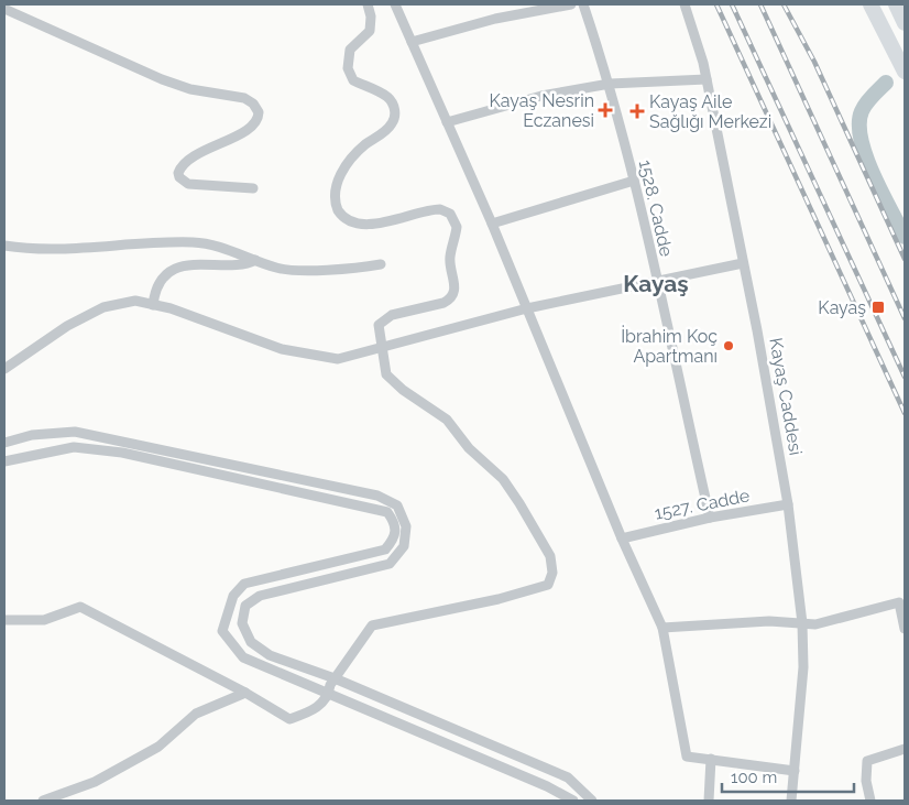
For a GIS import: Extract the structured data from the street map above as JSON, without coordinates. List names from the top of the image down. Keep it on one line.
{"streets":{"street":["1528. Cadde","Kayaş Caddesi","1527. Cadde"]},"crossings":[["1528. Cadde","1527. Cadde"],["Kayaş Caddesi","1527. Cadde"]],"districts":["Kayaş"],"places":{"health":["Kayaş Nesrin Eczanesi","Kayaş Aile Sağlığı Merkezi"],"transit":["Kayaş"],"other":["İbrahim Koç Apartmanı"]},"scale_bar":"100 m"}
